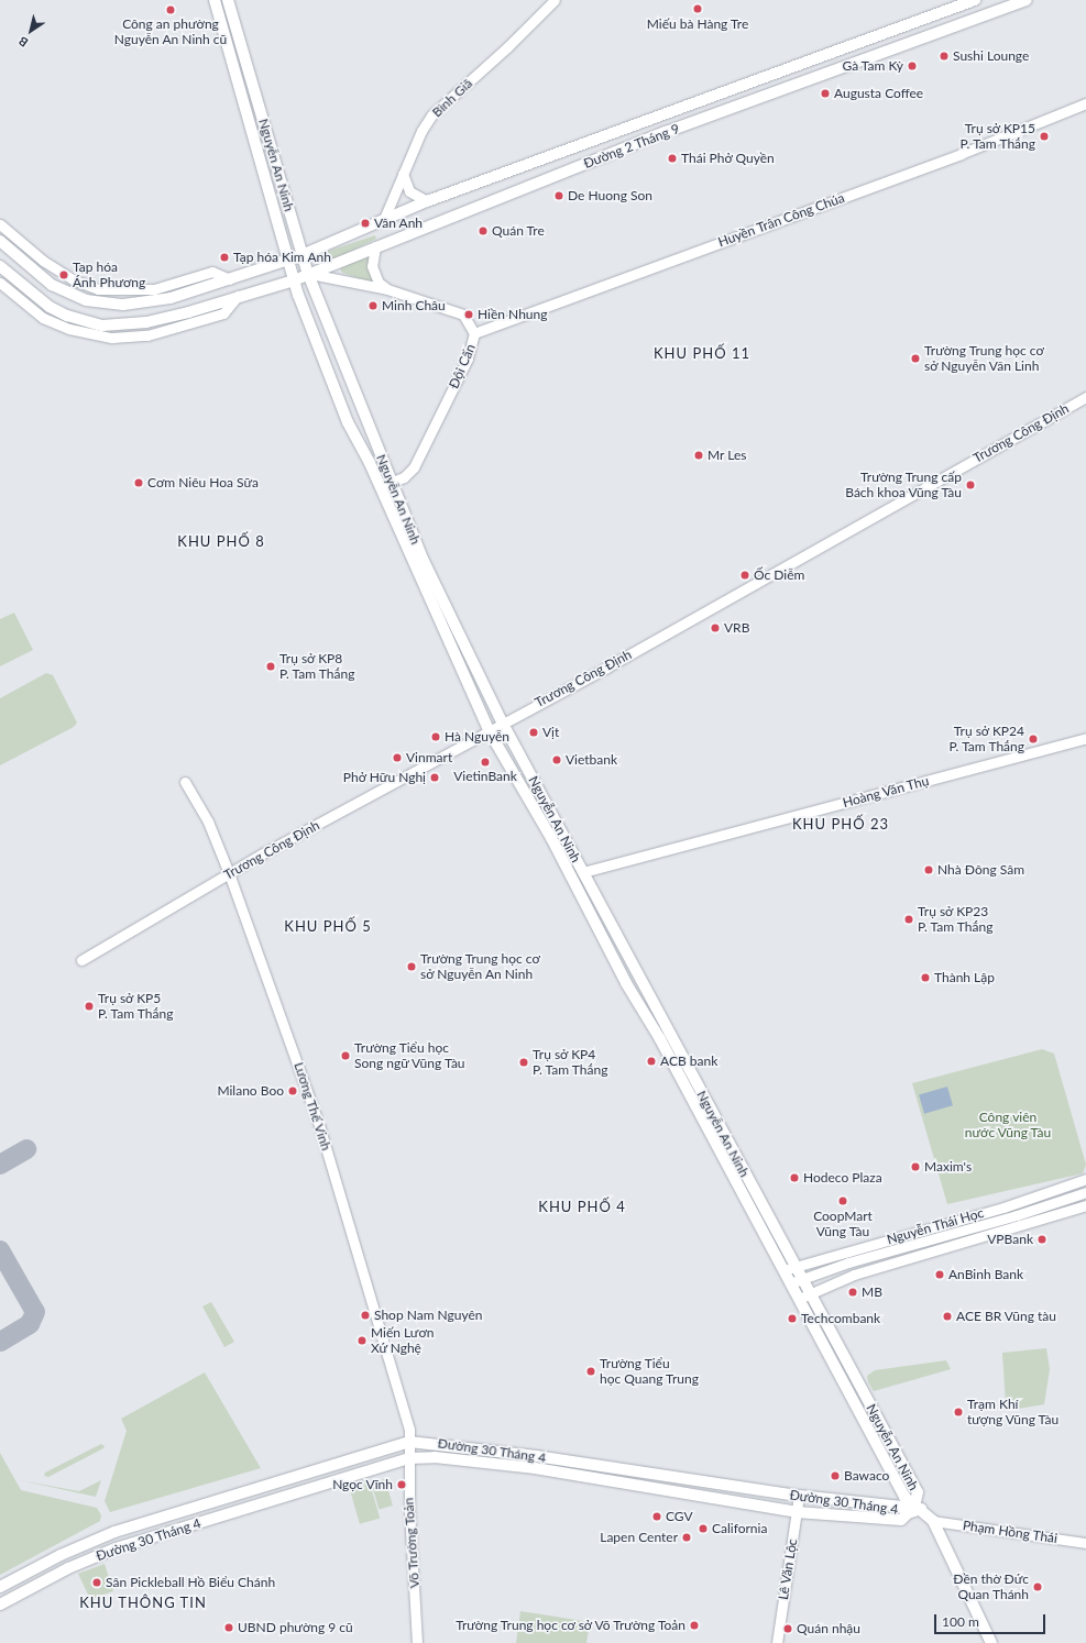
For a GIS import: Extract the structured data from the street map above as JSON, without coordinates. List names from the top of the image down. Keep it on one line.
{"streets":{"main road":["Đường 2 Tháng 9","Nguyễn An Ninh","Đường 30 Tháng 4"],"street":["Bình Giã","Huyền Trân Công Chúa","Đội Cấn","Trương Công Định","Hoàng Văn Thụ","Lương Thế Vinh","Nguyễn Thái Học","Phạm Hồng Thái","Võ Trường Toản","Lê Văn Lộc"]},"crossings":[["Bình Giã","Đường 2 Tháng 9"],["Đường 2 Tháng 9","Nguyễn An Ninh"],["Đường 2 Tháng 9","Đội Cấn"],["Nguyễn An Ninh","Đội Cấn"],["Nguyễn An Ninh","Trương Công Định"],["Nguyễn An Ninh","Hoàng Văn Thụ"],["Nguyễn An Ninh","Nguyễn Thái Học"],["Nguyễn An Ninh","Đường 30 Tháng 4"],["Huyền Trân Công Chúa","Đội Cấn"],["Trương Công Định","Lương Thế Vinh"],["Lương Thế Vinh","Đường 30 Tháng 4"],["Lương Thế Vinh","Võ Trường Toản"],["Đường 30 Tháng 4","Võ Trường Toản"],["Đường 30 Tháng 4","Lê Văn Lộc"]],"districts":["KHU PHỐ 11","KHU PHỐ 8","KHU PHỐ 23","KHU PHỐ 5","KHU PHỐ 4","KHU THÔNG TIN"],"parks":["Công viên nước Vũng Tàu"],"places":["Miếu bà Hàng Tre","Công an phường Nguyễn An Ninh cũ","Sushi Lounge","Gà Tam Kỳ","Augusta Coffee","Trụ sở KP15 P. Tam Thắng","Thái Phở Quyền","De Huong Son","Vân Anh","Quán Tre","Tạp hóa Kim Anh","Tạp hóa Ánh Phương","Minh Châu","Hiền Nhung","Trường Trung học cơ sở Nguyễn Văn Linh","Mr Les","Cơm Niêu Hoa Sữa","Trường Trung cấp Bách khoa Vũng Tàu","Ốc Diễm","VRB","Trụ sở KP8 P. Tam Thắng","Vịt","Hà Nguyễn","Trụ sở KP24 P. Tam Thắng","Vinmart","Vietbank","VietinBank","Phở Hữu Nghị","Nhà Đông Sâm","Trụ sở KP23 P. Tam Thắng","Trường Trung học cơ sở Nguyễn An Ninh","Thành Lập","Trụ sở KP5 P. Tam Thắng","Trường Tiểu học Song ngữ Vũng Tàu","ACB bank","Trụ sở KP4 P. Tam Thắng","Milano Boo","Maxim's","Hodeco Plaza","CoopMart Vũng Tàu","VPBank","AnBinh Bank","MB","Shop Nam Nguyên","ACE BR Vũng tàu","Techcombank","Miến Lươn Xứ Nghệ","Trường Tiểu học Quang Trung","Trạm Khí tượng Vũng Tàu","Bawaco","Ngọc Vĩnh","CGV","California","Lapen Center","Sân Pickleball Hồ Biểu Chánh","Đền thờ Đức Quan Thánh","Trường Trung học cơ sở Võ Trường Toản","UBND phường 9 cũ","Quán nhậu"],"scale_bar":"100 m","north":"bottom left"}
